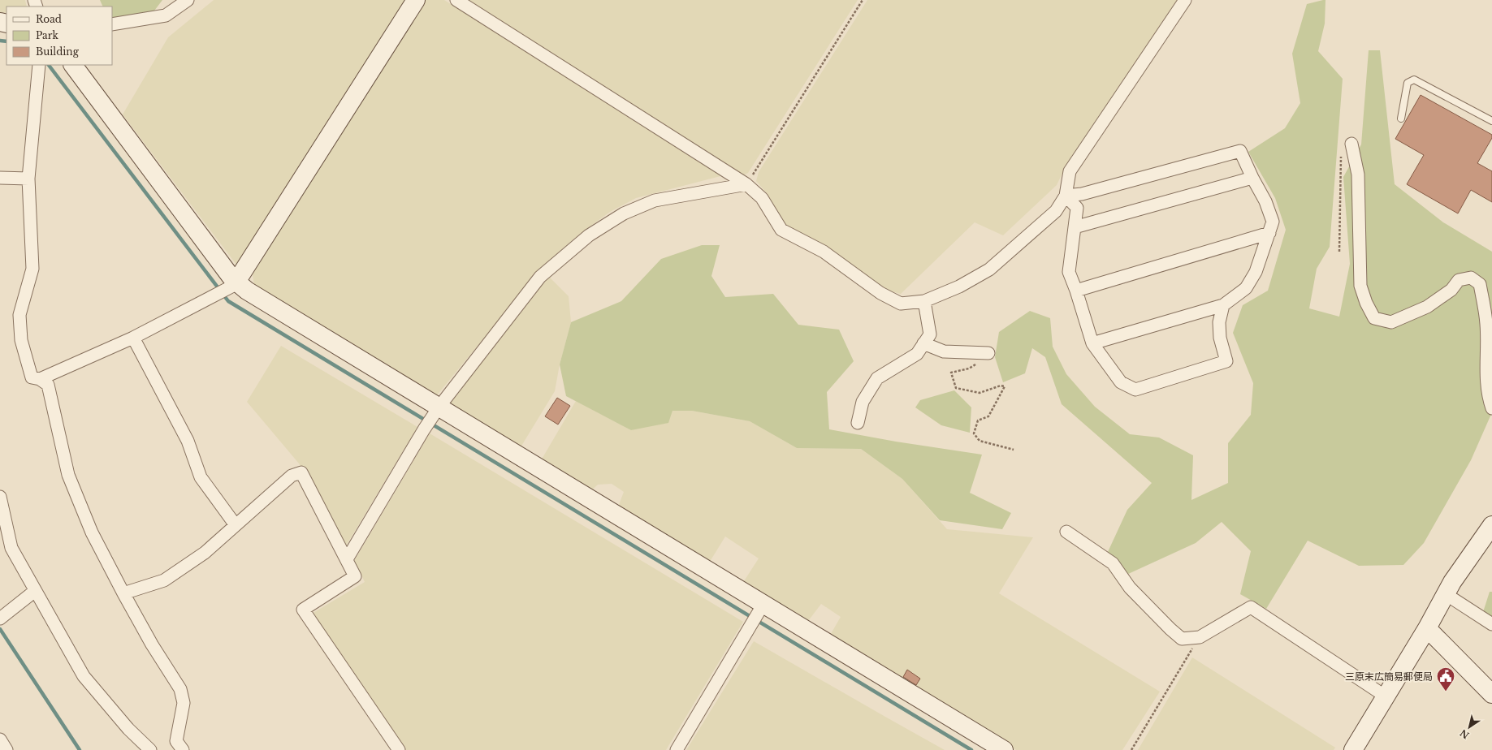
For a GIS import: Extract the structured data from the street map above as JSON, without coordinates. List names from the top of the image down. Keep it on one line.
{"places":{"public building":["三原末広簡易郵便局"]},"legend":["Road","Park","Building"],"north":"bottom left"}
